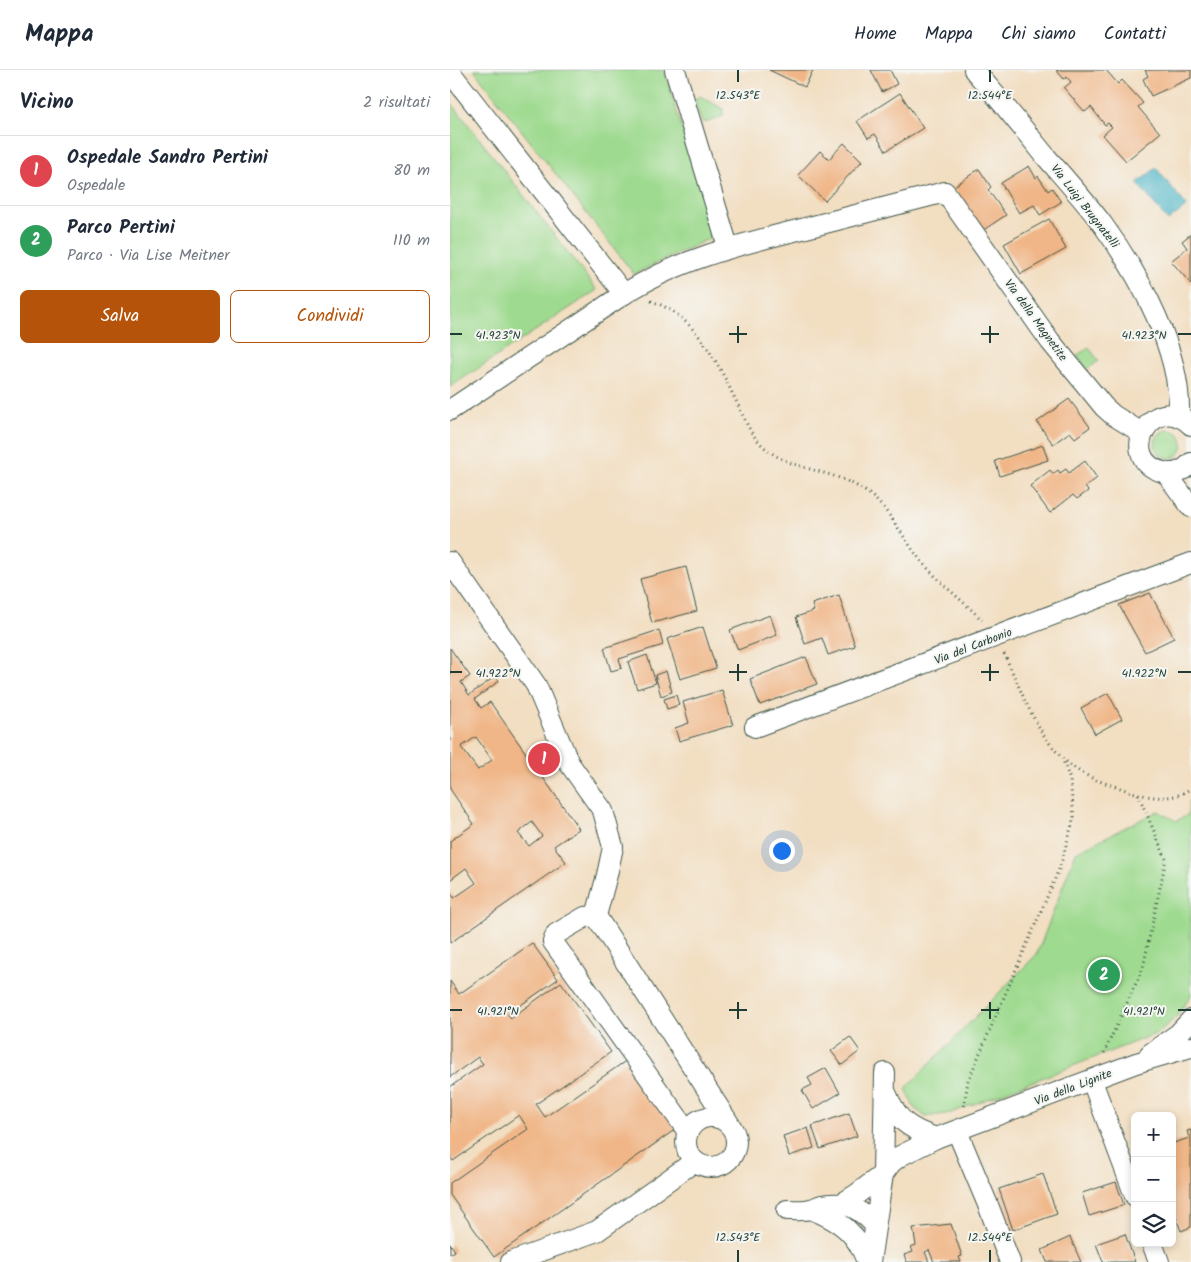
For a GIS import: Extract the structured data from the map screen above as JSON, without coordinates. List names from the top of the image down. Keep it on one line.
{"streets":{"street":["Via Luigi Brugnatelli","Via della Magnetite","Via del Carbonio","Via della Lignite"]},"page":{"header":"Mappa","nav":["Home","Mappa","Chi siamo","Contatti"],"heading":["Vicino","2 risultati"],"list":[{"mark":"1","name":"Ospedale Sandro Pertini","note":"Ospedale","value":"80 m"},{"mark":"2","name":"Parco Pertini","note":"Parco · Via Lise Meitner","value":"110 m"}],"buttons":["Salva","Condividi"],"pins":["1","2"],"map_buttons":["+","−"]},"coordinates":["12.543°E","12.544°E","41.923°N","41.922°N","41.921°N"]}
